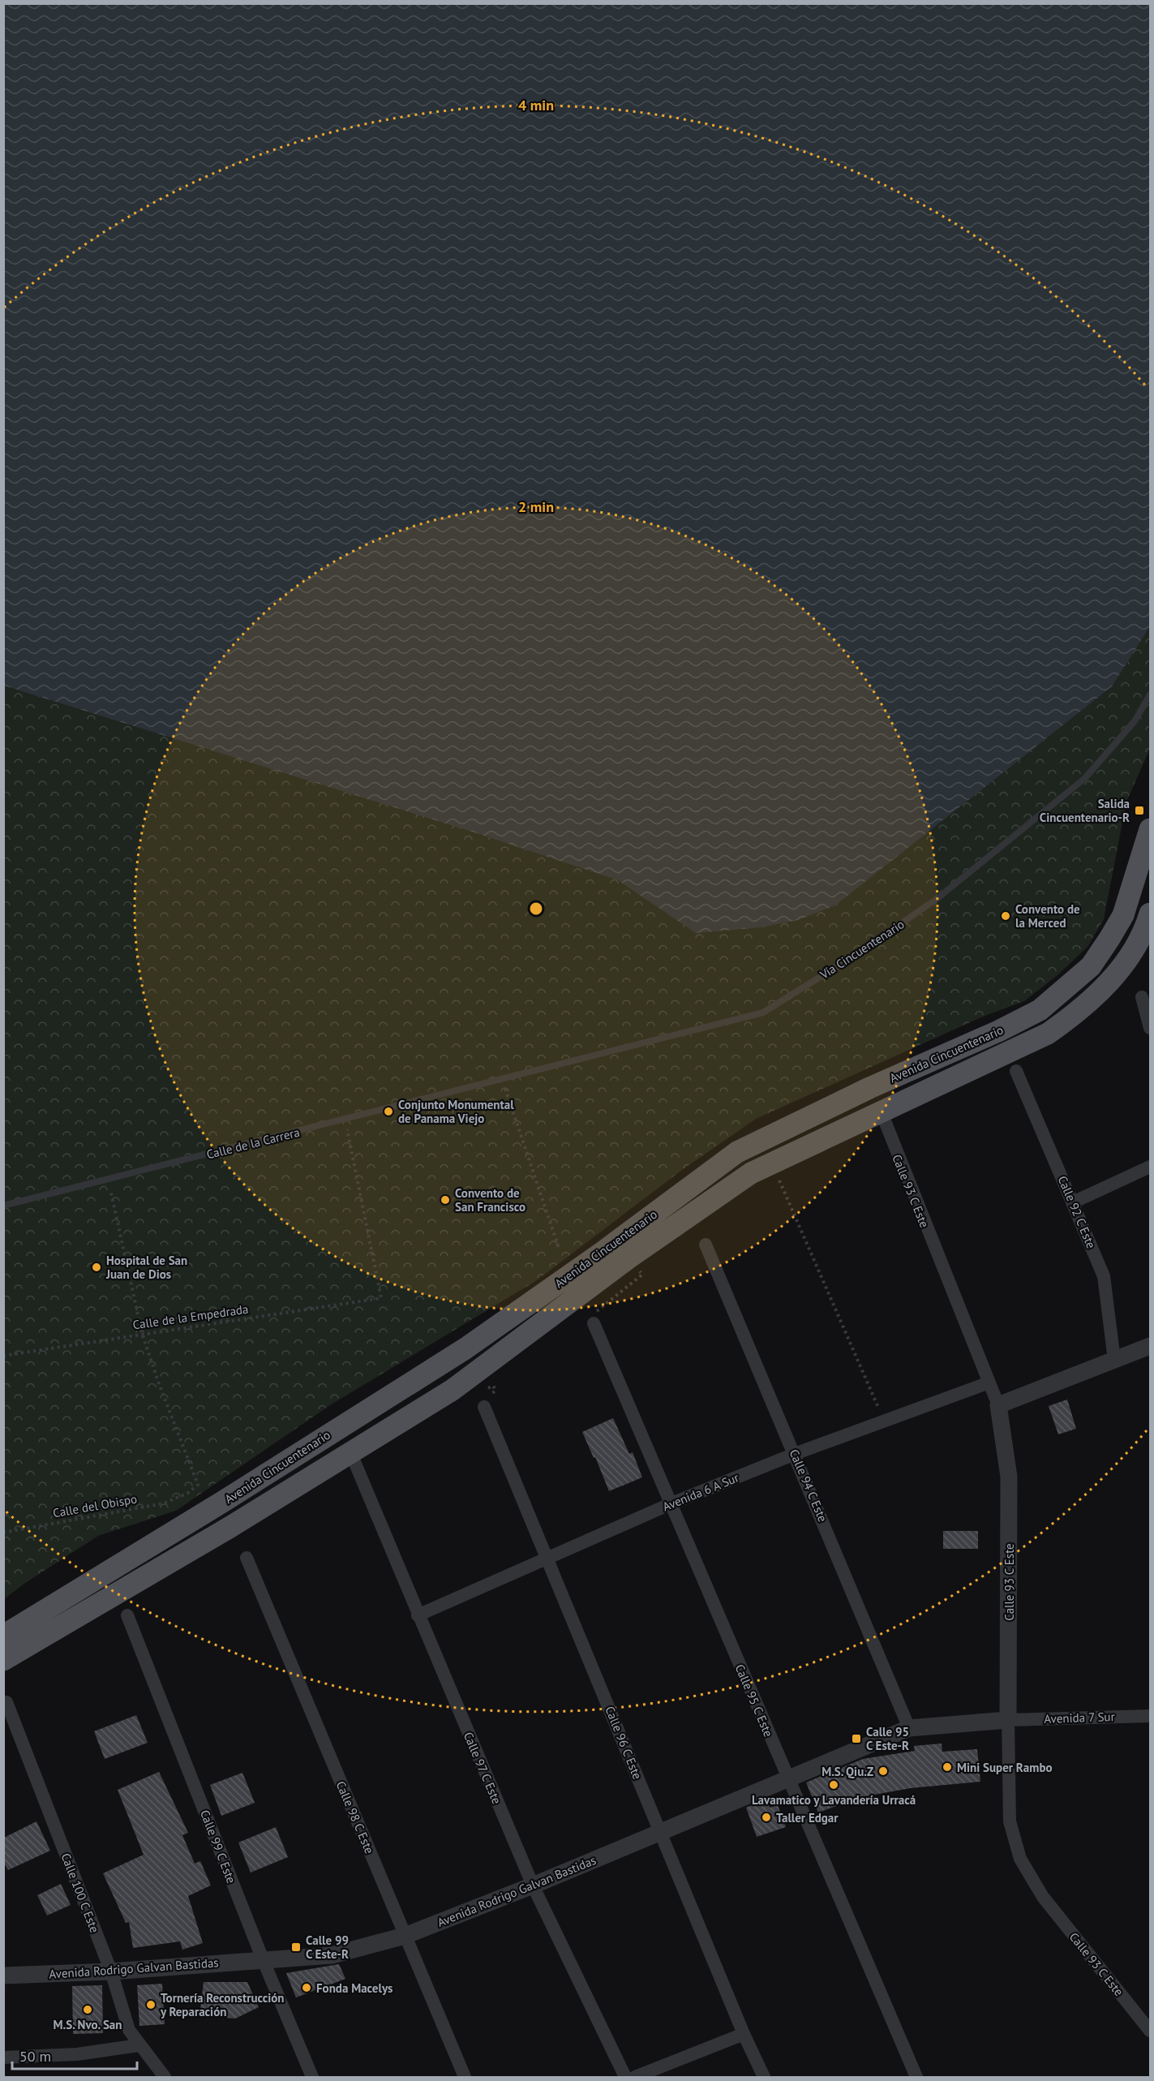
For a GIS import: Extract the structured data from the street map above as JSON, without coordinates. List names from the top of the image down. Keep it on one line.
{"streets":{"main road":["Avenida Cincuentenario"],"street":["Calle 93 C Este","Calle 92 C Este","Calle 94 C Este","Avenida 6 A Sur","Calle 95 C Este","Avenida 7 Sur","Calle 96 C Este","Calle 97 C Este","Calle 98 C Este","Calle 99 C Este","Avenida Rodrigo Galvan Bastidas","Calle 100 C Este"],"lane":["Vía Cincuentenario","Calle de la Carrera"],"path":["Calle de la Empedrada","Calle del Obispo"]},"crossings":[["Vía Cincuentenario","Calle de la Carrera"],["Avenida Cincuentenario","Calle 93 C Este"],["Avenida Cincuentenario","Calle 97 C Este"],["Calle de la Carrera","Calle de la Empedrada"],["Calle 93 C Este","Avenida 6 A Sur"],["Calle 93 C Este","Avenida 7 Sur"],["Calle 93 C Este","Avenida Rodrigo Galvan Bastidas"],["Calle de la Empedrada","Calle del Obispo"],["Calle 94 C Este","Avenida 6 A Sur"],["Calle 94 C Este","Avenida Rodrigo Galvan Bastidas"],["Avenida 6 A Sur","Calle 95 C Este"],["Avenida 6 A Sur","Calle 96 C Este"],["Avenida 6 A Sur","Calle 97 C Este"],["Calle 95 C Este","Avenida Rodrigo Galvan Bastidas"],["Avenida 7 Sur","Avenida Rodrigo Galvan Bastidas"],["Calle 96 C Este","Avenida Rodrigo Galvan Bastidas"],["Calle 97 C Este","Avenida Rodrigo Galvan Bastidas"],["Calle 98 C Este","Avenida Rodrigo Galvan Bastidas"],["Calle 99 C Este","Avenida Rodrigo Galvan Bastidas"],["Avenida Rodrigo Galvan Bastidas","Calle 100 C Este"]],"places":{"transit":["Salida Cincuentenario-R","Calle 95 C Este-R","Calle 99 C Este-R"],"other":["Convento de la Merced","Conjunto Monumental de Panama Viejo","Convento de San Francisco","Hospital de San Juan de Dios","Mini Super Rambo","M.S. Qiu.Z","Lavamatico y Lavandería Urracá","Taller Edgar","Fonda Macelys","Tornería Reconstrucción y Reparación","M.S. Nvo. San"]},"scale_bar":"50 m","rings":["4 min","2 min"]}
